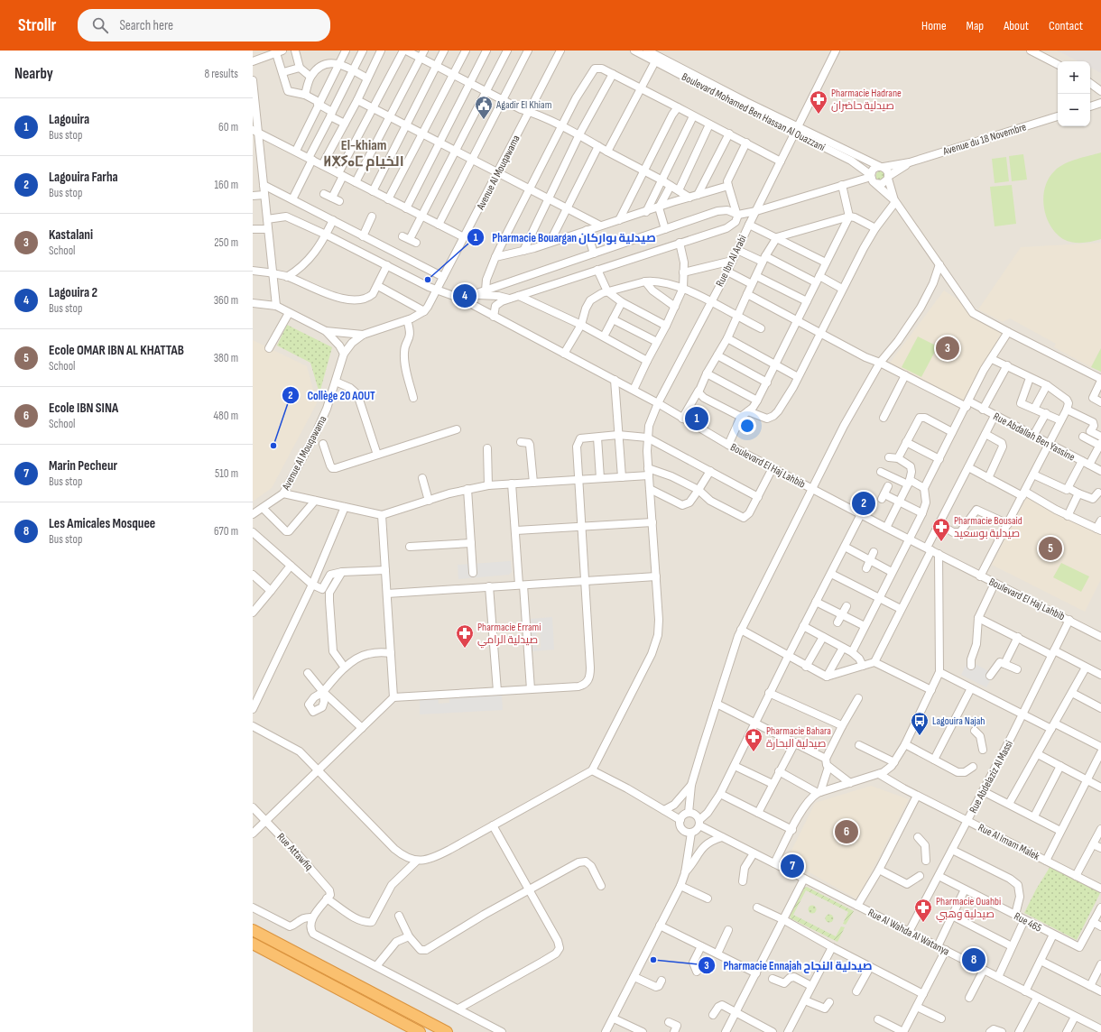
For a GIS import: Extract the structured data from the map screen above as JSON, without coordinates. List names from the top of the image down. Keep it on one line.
{"streets":{"street":["Boulevard Mohamed Ben Hassan Al Ouazzani","Avenue du 18 Novembre","Avenue Al Mouqawama","Rue Ibn Al Arabi","Rue Abdallah Ben Yassine","Boulevard El Haj Lahbib","Rue Abdelaziz Al Massi","Rue Al Imam Malek","Rue Attawfiq","Rue 465","Rue Al Wahda Al Watanya"]},"crossings":[["Boulevard Mohamed Ben Hassan Al Ouazzani","Avenue du 18 Novembre"],["Boulevard Mohamed Ben Hassan Al Ouazzani","Rue Ibn Al Arabi"],["Avenue Al Mouqawama","Boulevard El Haj Lahbib"],["Rue Ibn Al Arabi","Boulevard El Haj Lahbib"],["Boulevard El Haj Lahbib","Rue Abdelaziz Al Massi"],["Rue Abdelaziz Al Massi","Rue Al Imam Malek"],["Rue Abdelaziz Al Massi","Rue 465"],["Rue Abdelaziz Al Massi","Rue Al Wahda Al Watanya"]],"districts":["El-khiam ⵍⵅⵢⴰⵎ الخيام"],"places":{"pharmacy":["Pharmacie Hadrane صيدلية حاضران","Pharmacie Bousaid صيدلية بوسعيد","Pharmacie Errami صيدلية الرامي","Pharmacie Bahara صيدلية البحارة","Pharmacie Ouahbi صيدلية وهبي"],"public building":["Agadir El Khiam"],"other":["Pharmacie Bouargan صيدلية بواركان","Collège 20 AOUT","Pharmacie Ennajah صيدلية النجاح"],"bus stop":["Lagouira Najah"]},"page":{"header":"Strollr","search":"Search here","nav":["Home","Map","About","Contact"],"heading":["Nearby","8 results"],"map_buttons":["+","−"],"list":[{"mark":"1","name":"Lagouira","note":"Bus stop","value":"60 m"},{"mark":"2","name":"Lagouira Farha","note":"Bus stop","value":"160 m"},{"mark":"3","name":"Kastalani","note":"School","value":"250 m"},{"mark":"4","name":"Lagouira 2","note":"Bus stop","value":"360 m"},{"mark":"5","name":"Ecole OMAR IBN AL KHATTAB","note":"School","value":"380 m"},{"mark":"6","name":"Ecole IBN SINA","note":"School","value":"480 m"},{"mark":"7","name":"Marin Pecheur","note":"Bus stop","value":"510 m"},{"mark":"8","name":"Les Amicales Mosquee","note":"Bus stop","value":"670 m"}],"pins":["4","3","1","2","5","6","7","8"]}}
